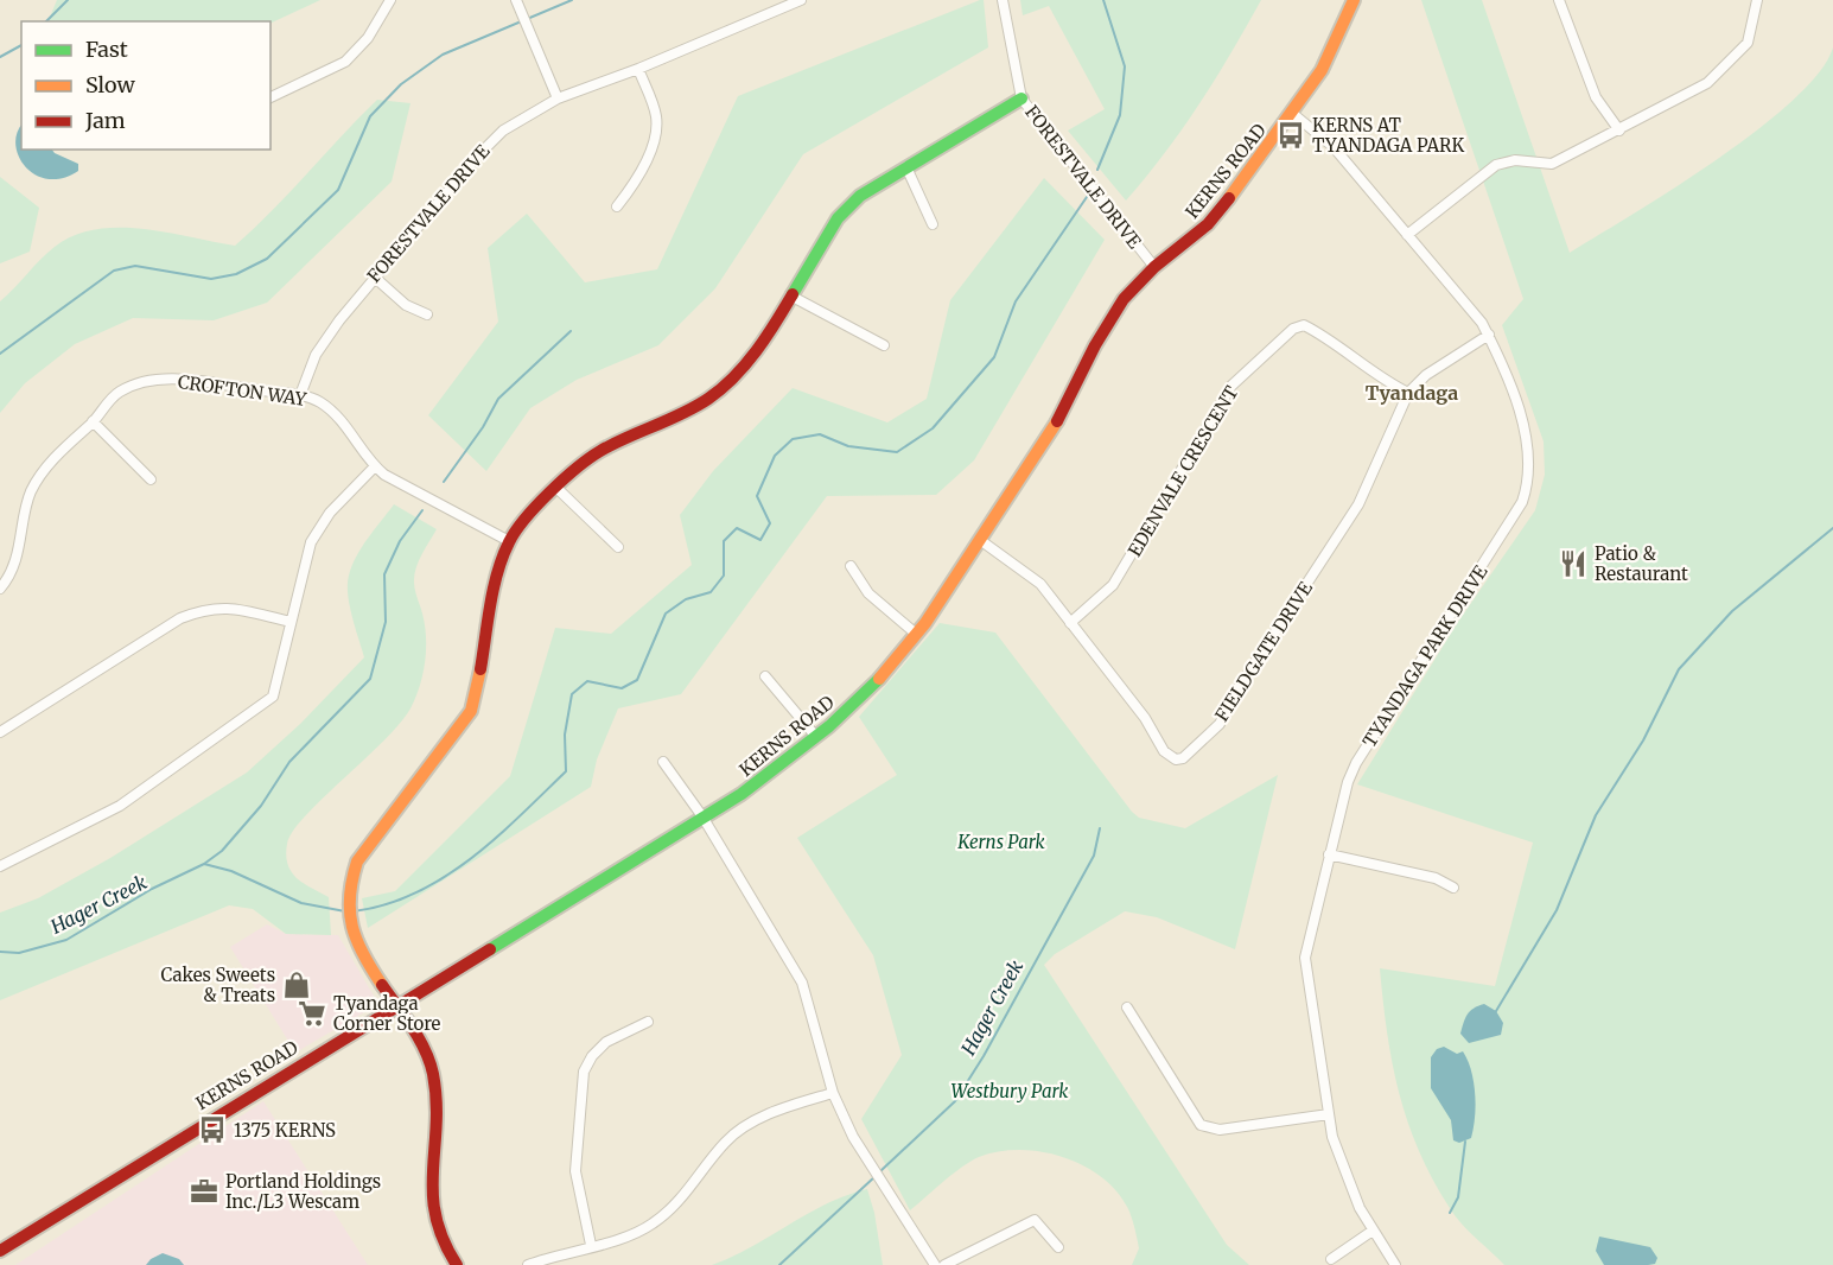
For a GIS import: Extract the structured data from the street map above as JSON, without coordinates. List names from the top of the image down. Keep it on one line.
{"streets":{"street":["KERNS ROAD","FORESTVALE DRIVE","CROFTON WAY","EDENVALE CRESCENT","FIELDGATE DRIVE","TYANDAGA PARK DRIVE"]},"crossings":[["KERNS ROAD","FORESTVALE DRIVE"],["KERNS ROAD","FIELDGATE DRIVE"],["KERNS ROAD","TYANDAGA PARK DRIVE"],["FORESTVALE DRIVE","CROFTON WAY"],["EDENVALE CRESCENT","FIELDGATE DRIVE"],["FIELDGATE DRIVE","TYANDAGA PARK DRIVE"]],"districts":["Tyandaga"],"water":["Hager Creek"],"parks":["Kerns Park","Westbury Park"],"places":{"bus stop":["KERNS AT TYANDAGA PARK","1375 KERNS"],"restaurant":["Patio & Restaurant"],"shop":["Cakes Sweets & Treats"],"supermarket":["Tyandaga Corner Store"],"office":["Portland Holdings Inc./L3 Wescam"]},"legend":["Fast","Slow","Jam"]}
